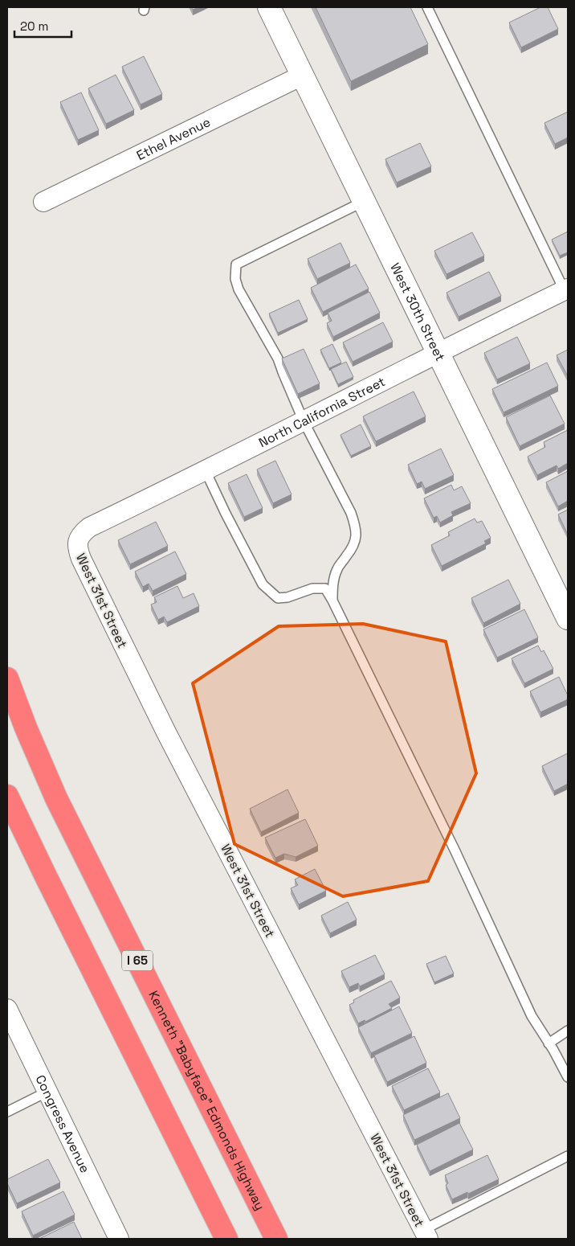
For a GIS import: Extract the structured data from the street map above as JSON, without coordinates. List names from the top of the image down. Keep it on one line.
{"streets":{"highway":["I 65","Kenneth \"Babyface\" Edmonds Highway"],"main road":["West 30th Street"],"street":["Ethel Avenue","North California Street","West 31st Street","Congress Avenue"]},"crossings":[["Ethel Avenue","West 30th Street"],["West 30th Street","North California Street"],["North California Street","West 31st Street"]],"scale_bar":"20 m"}
